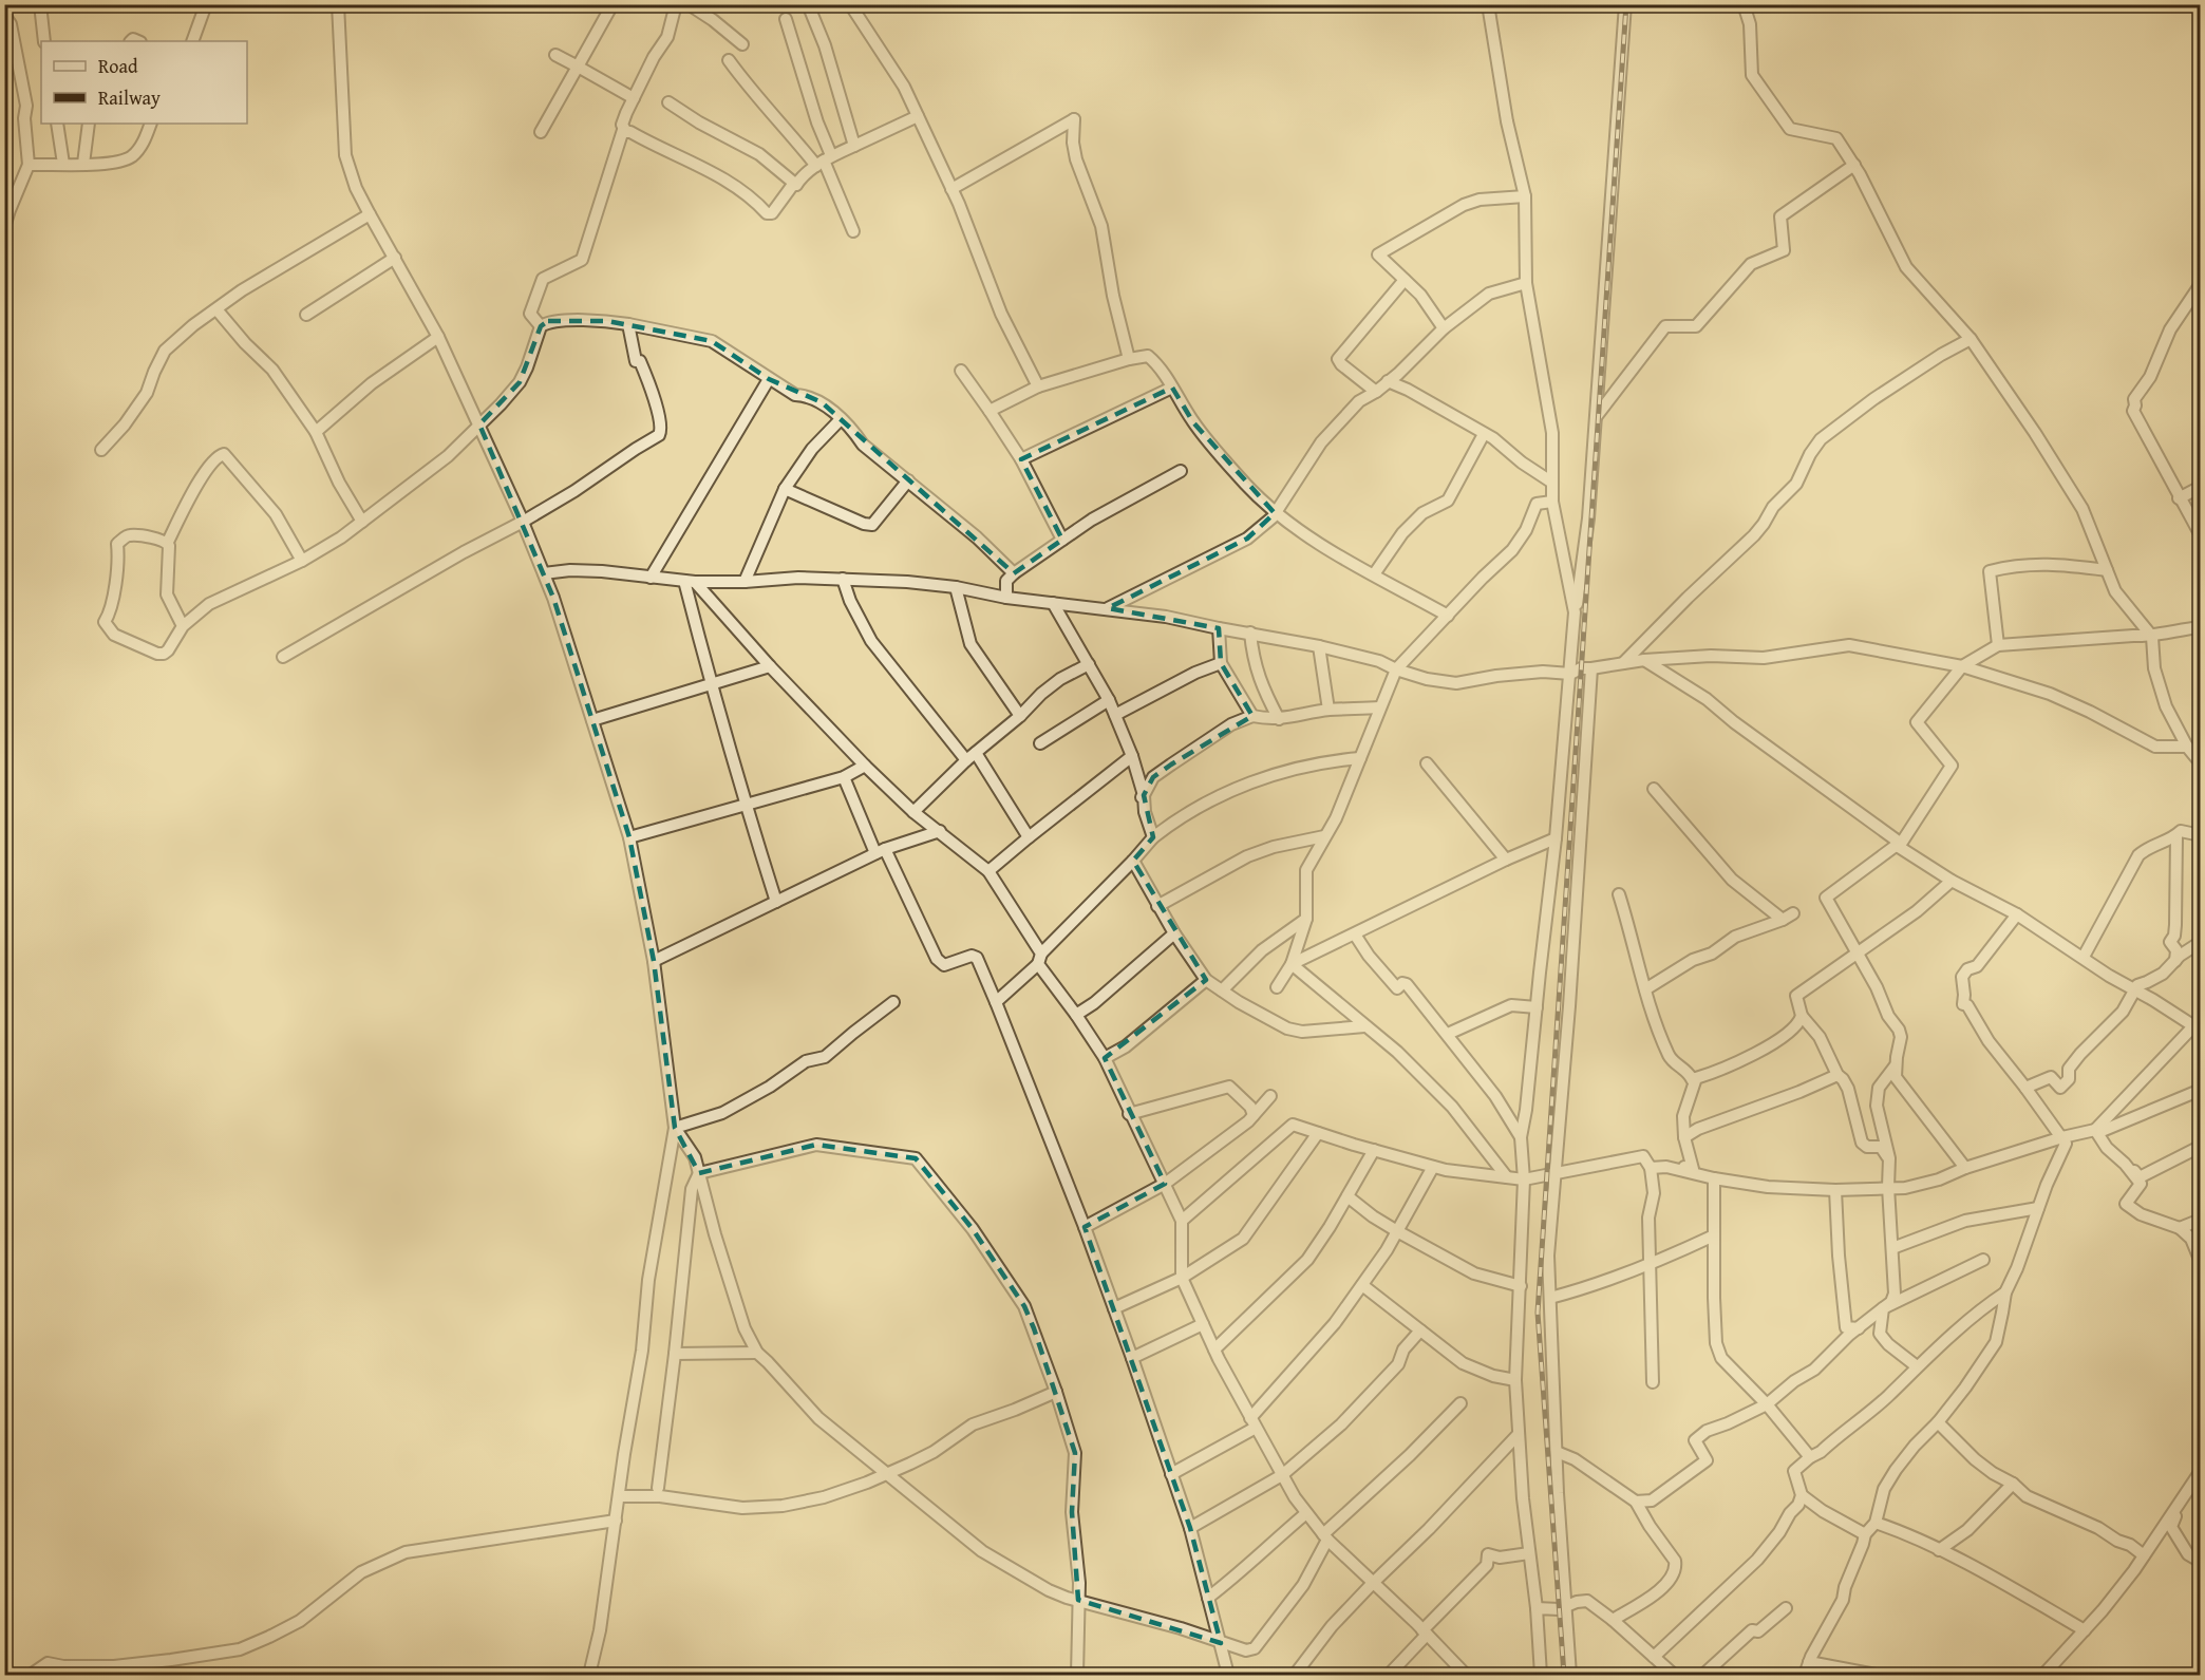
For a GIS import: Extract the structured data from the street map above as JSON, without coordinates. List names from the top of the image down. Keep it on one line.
{"legend":["Road","Railway"]}
